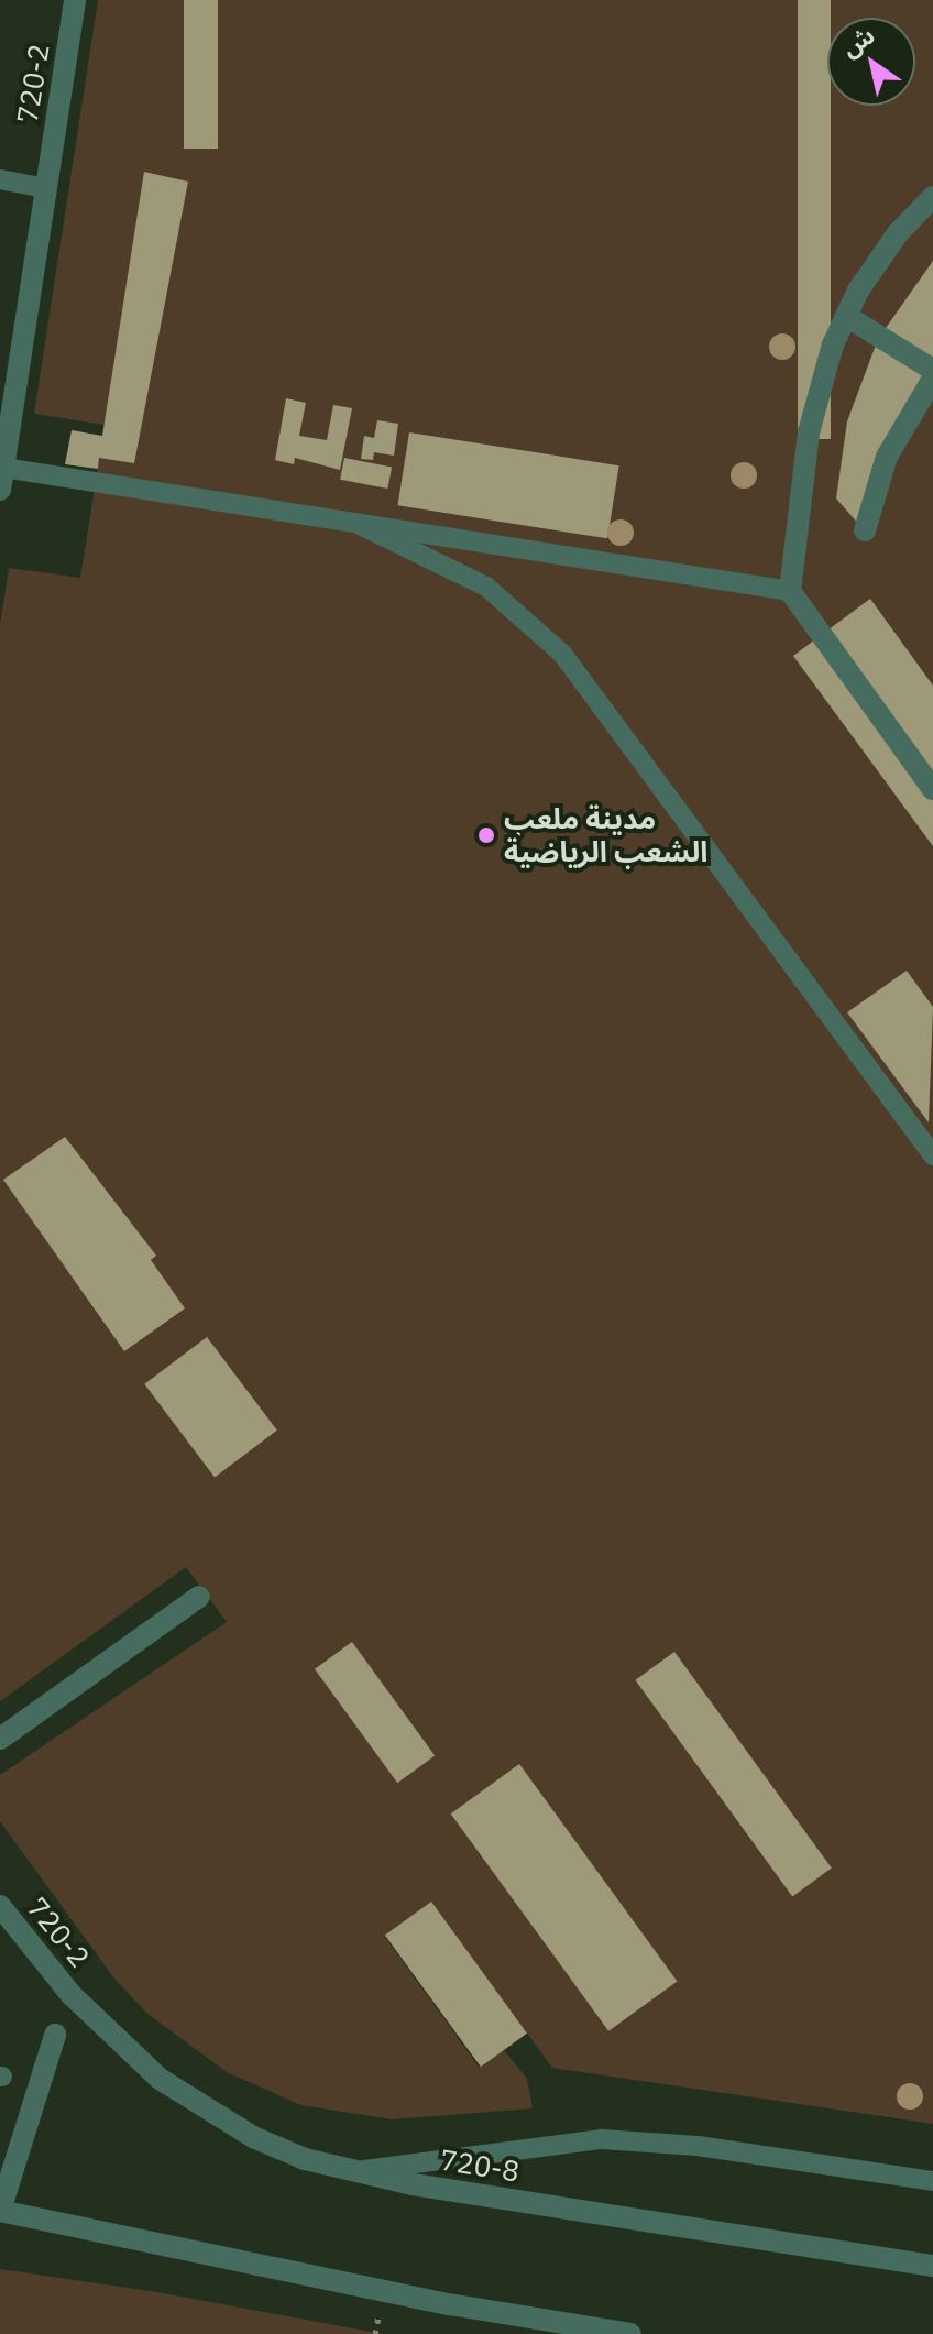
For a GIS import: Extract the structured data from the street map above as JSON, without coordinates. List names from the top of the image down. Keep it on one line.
{"streets":{"street":["720-2","720-8"]},"crossings":[["720-2","720-8"]],"places":["مدينة ملعب الشعب الرياضية"],"north":"top left"}
